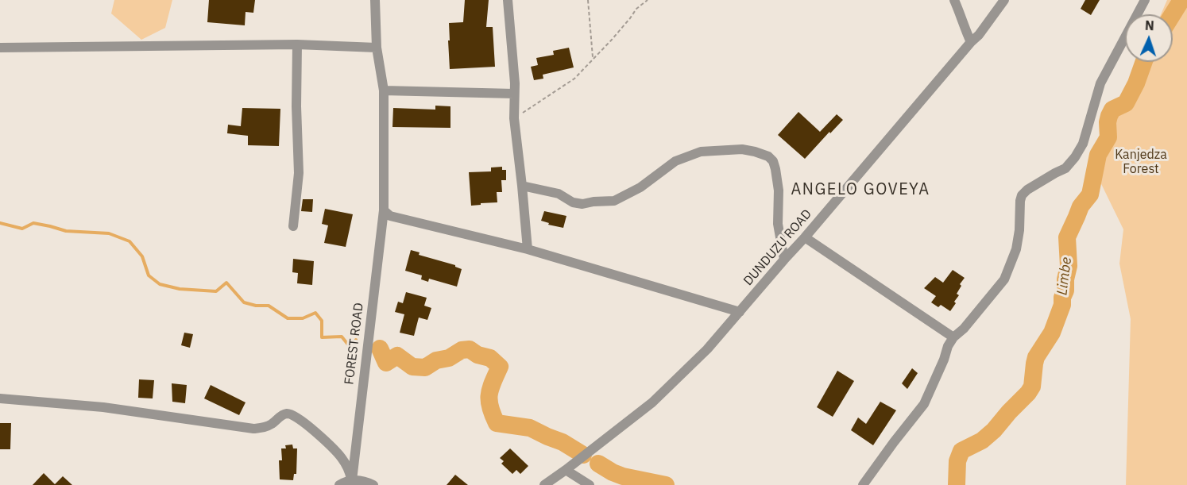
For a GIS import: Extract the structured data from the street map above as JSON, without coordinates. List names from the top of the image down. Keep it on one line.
{"streets":{"street":["DUNDUZU ROAD","FOREST ROAD"]},"districts":["ANGELO GOVEYA"],"water":["Limbe"],"parks":["Kanjedza Forest"],"north":"top"}
